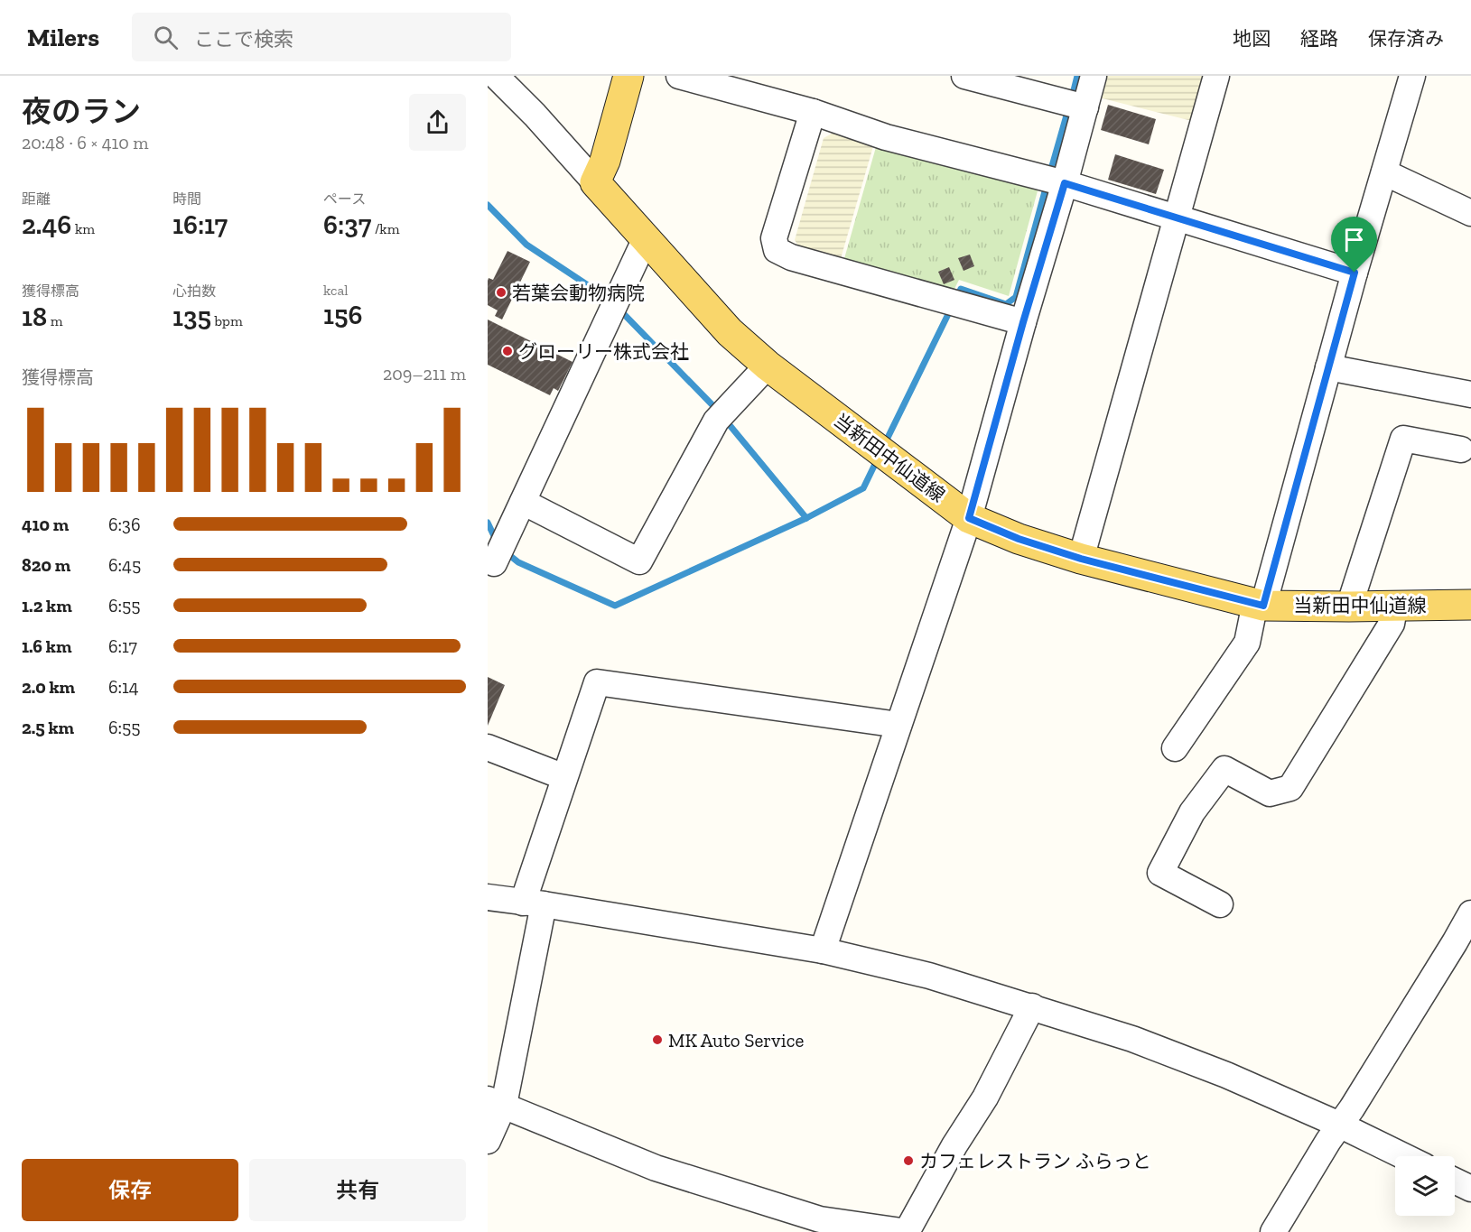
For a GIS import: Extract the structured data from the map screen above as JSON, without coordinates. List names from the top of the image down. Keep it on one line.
{"streets":{"main road":["当新田中仙道線"]},"places":["若葉会動物病院","グローリー株式会社","MK Auto Service","カフェレストラン ふらっと"],"page":{"header":"Milers","search":"ここで検索","nav":["地図","経路","保存済み"],"heading":["夜のラン","20:48 · 6 × 410 m"],"stats":[["距離","2.46 km"],["時間","16:17"],["ペース","6:37 /km"],["獲得標高","18 m"],["心拍数","135 bpm"],["kcal","156"]],"chart":["獲得標高","209–211 m"],"list":[{"name":"410 m","note":"6:36"},{"name":"820 m","note":"6:45"},{"name":"1.2 km","note":"6:55"},{"name":"1.6 km","note":"6:17"},{"name":"2.0 km","note":"6:14"},{"name":"2.5 km","note":"6:55"}],"buttons":["保存","共有"]}}
